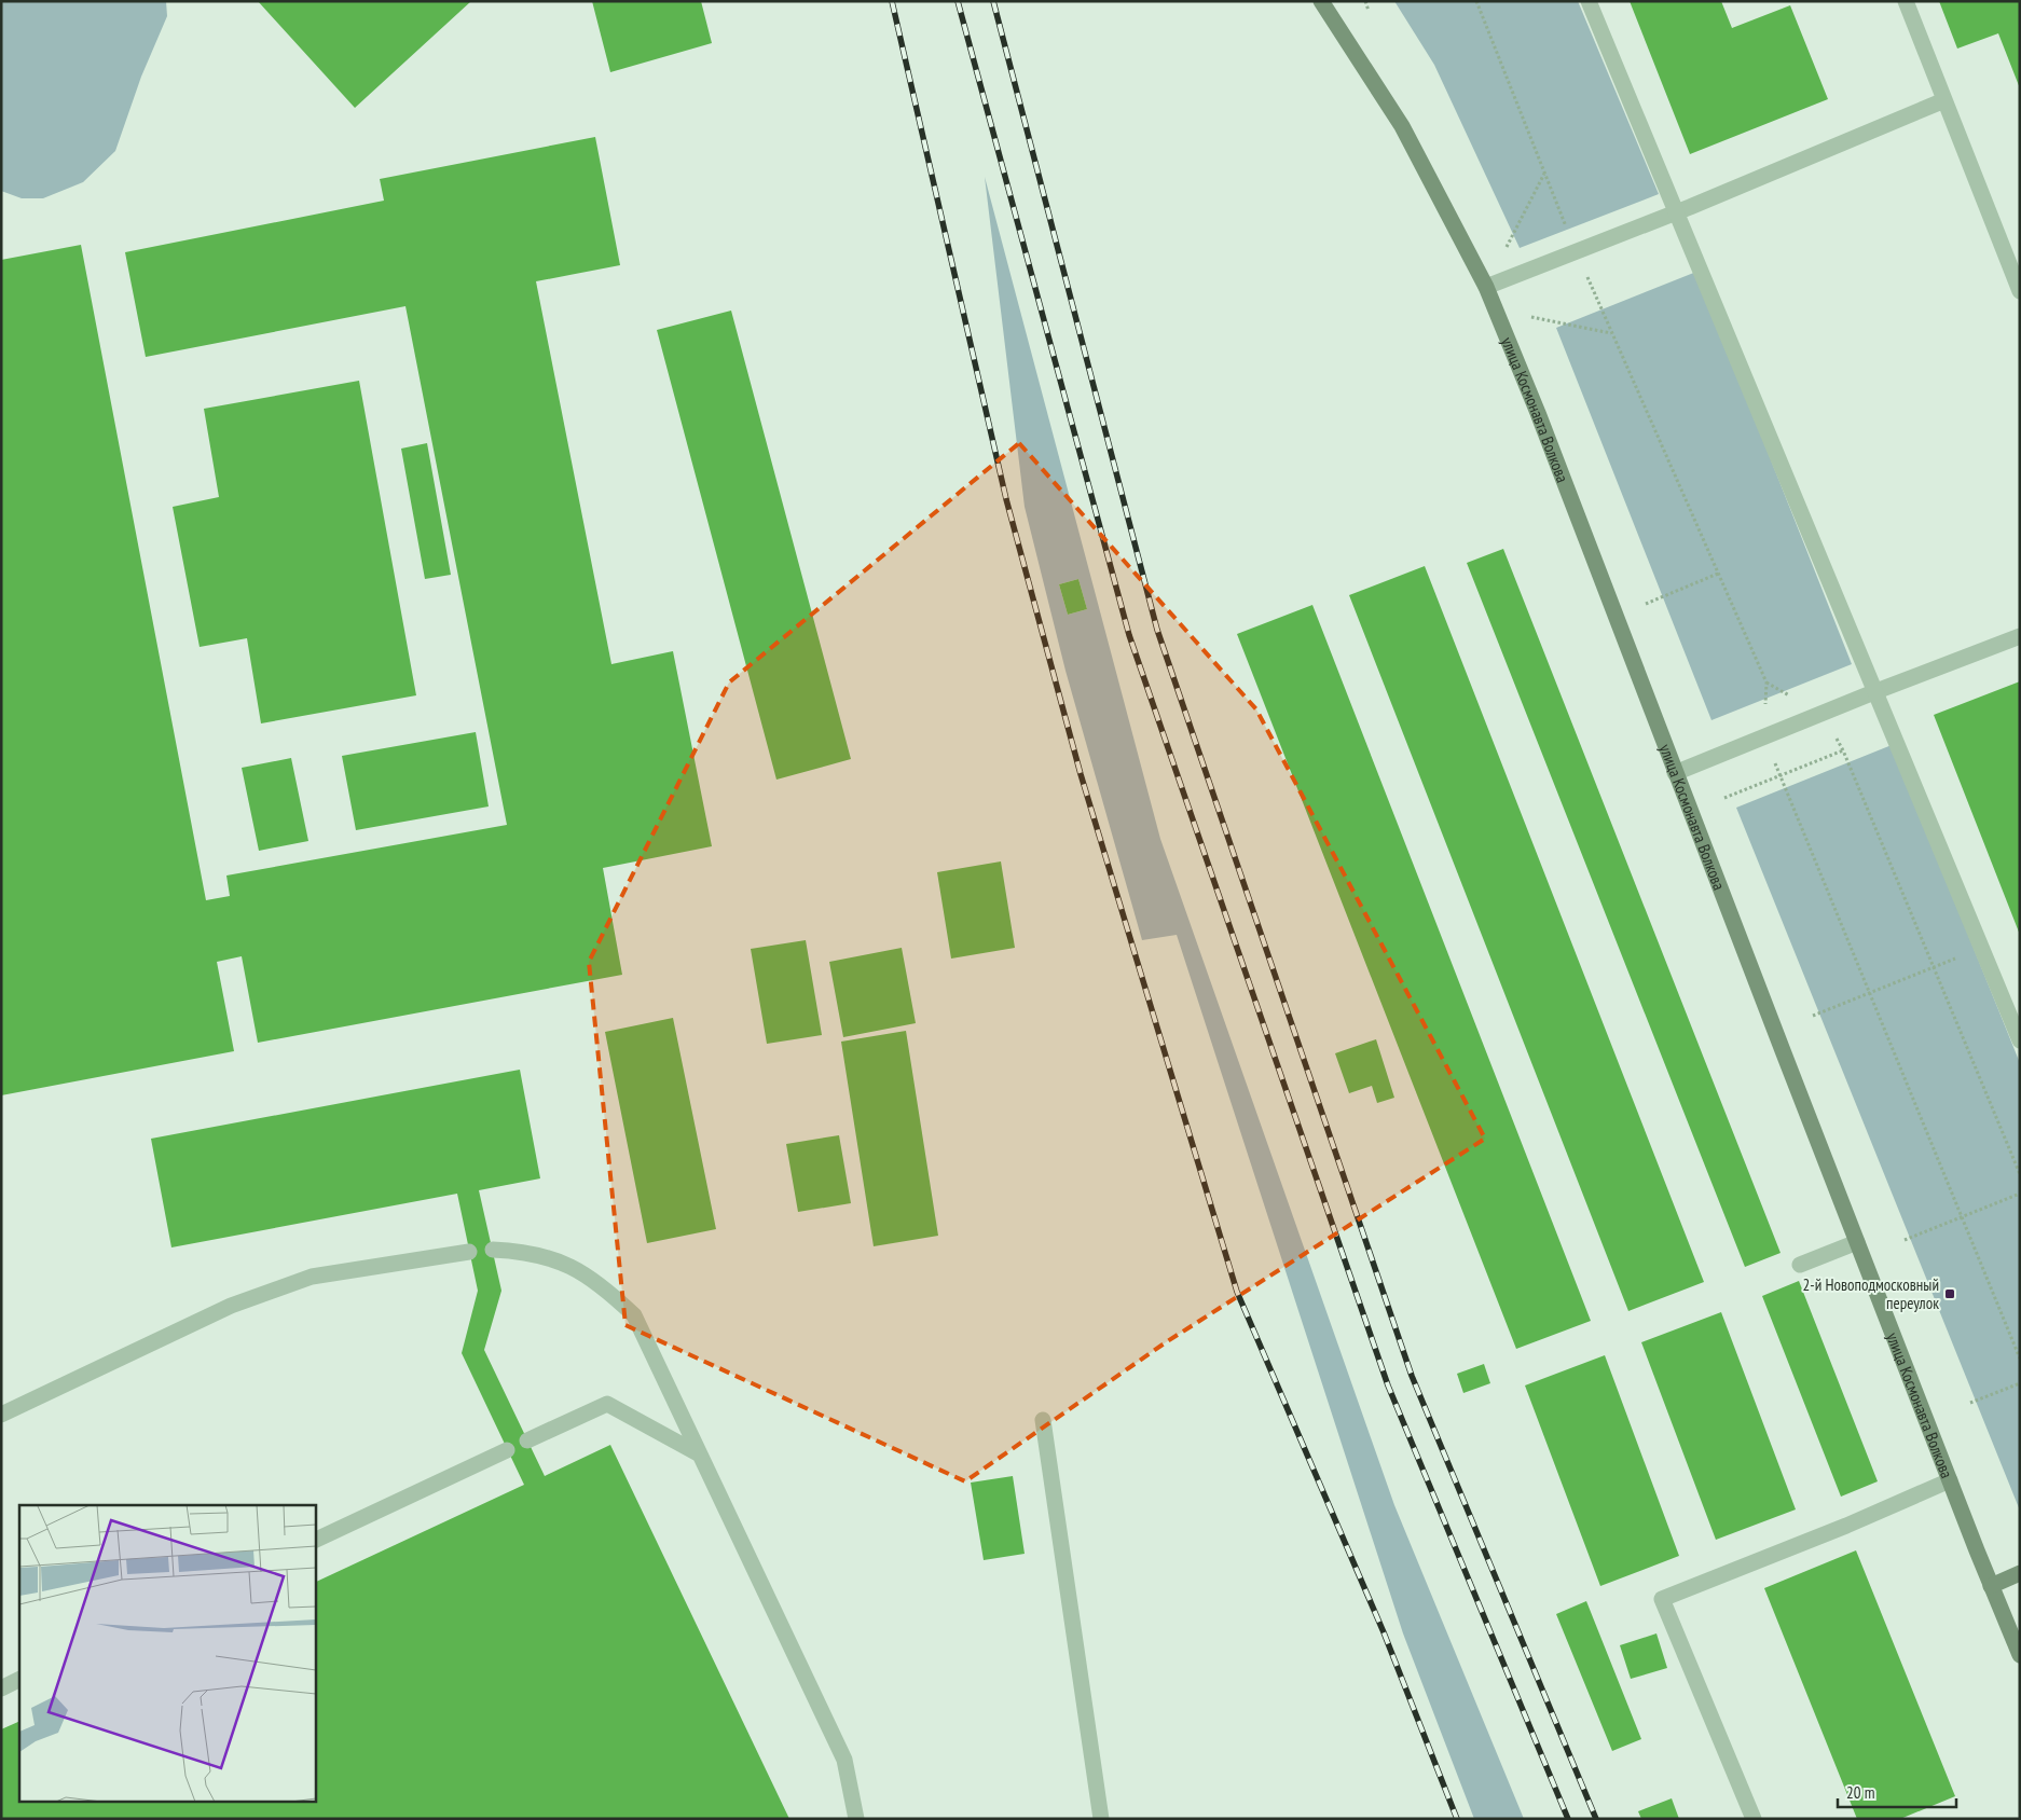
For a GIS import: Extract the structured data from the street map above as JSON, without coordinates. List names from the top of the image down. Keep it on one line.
{"streets":{"main road":["улица Космонавта Волкова"]},"places":{"transit":["2-й Новоподмосковный переулок"]},"scale_bar":"20 m"}
